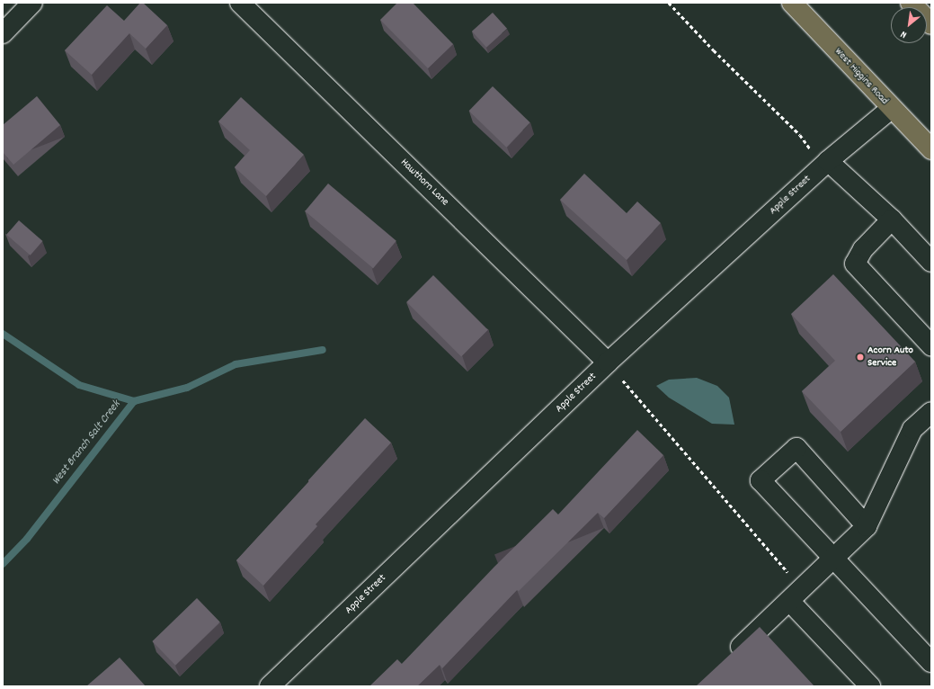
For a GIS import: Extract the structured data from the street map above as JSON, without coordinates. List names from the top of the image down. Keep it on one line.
{"streets":{"main road":["West Higgins Road"],"street":["Hawthorn Lane","Apple Street"]},"crossings":[["West Higgins Road","Apple Street"],["Hawthorn Lane","Apple Street"]],"water":["West Branch Salt Creek"],"places":["Acorn Auto Service"],"north":"bottom left"}
